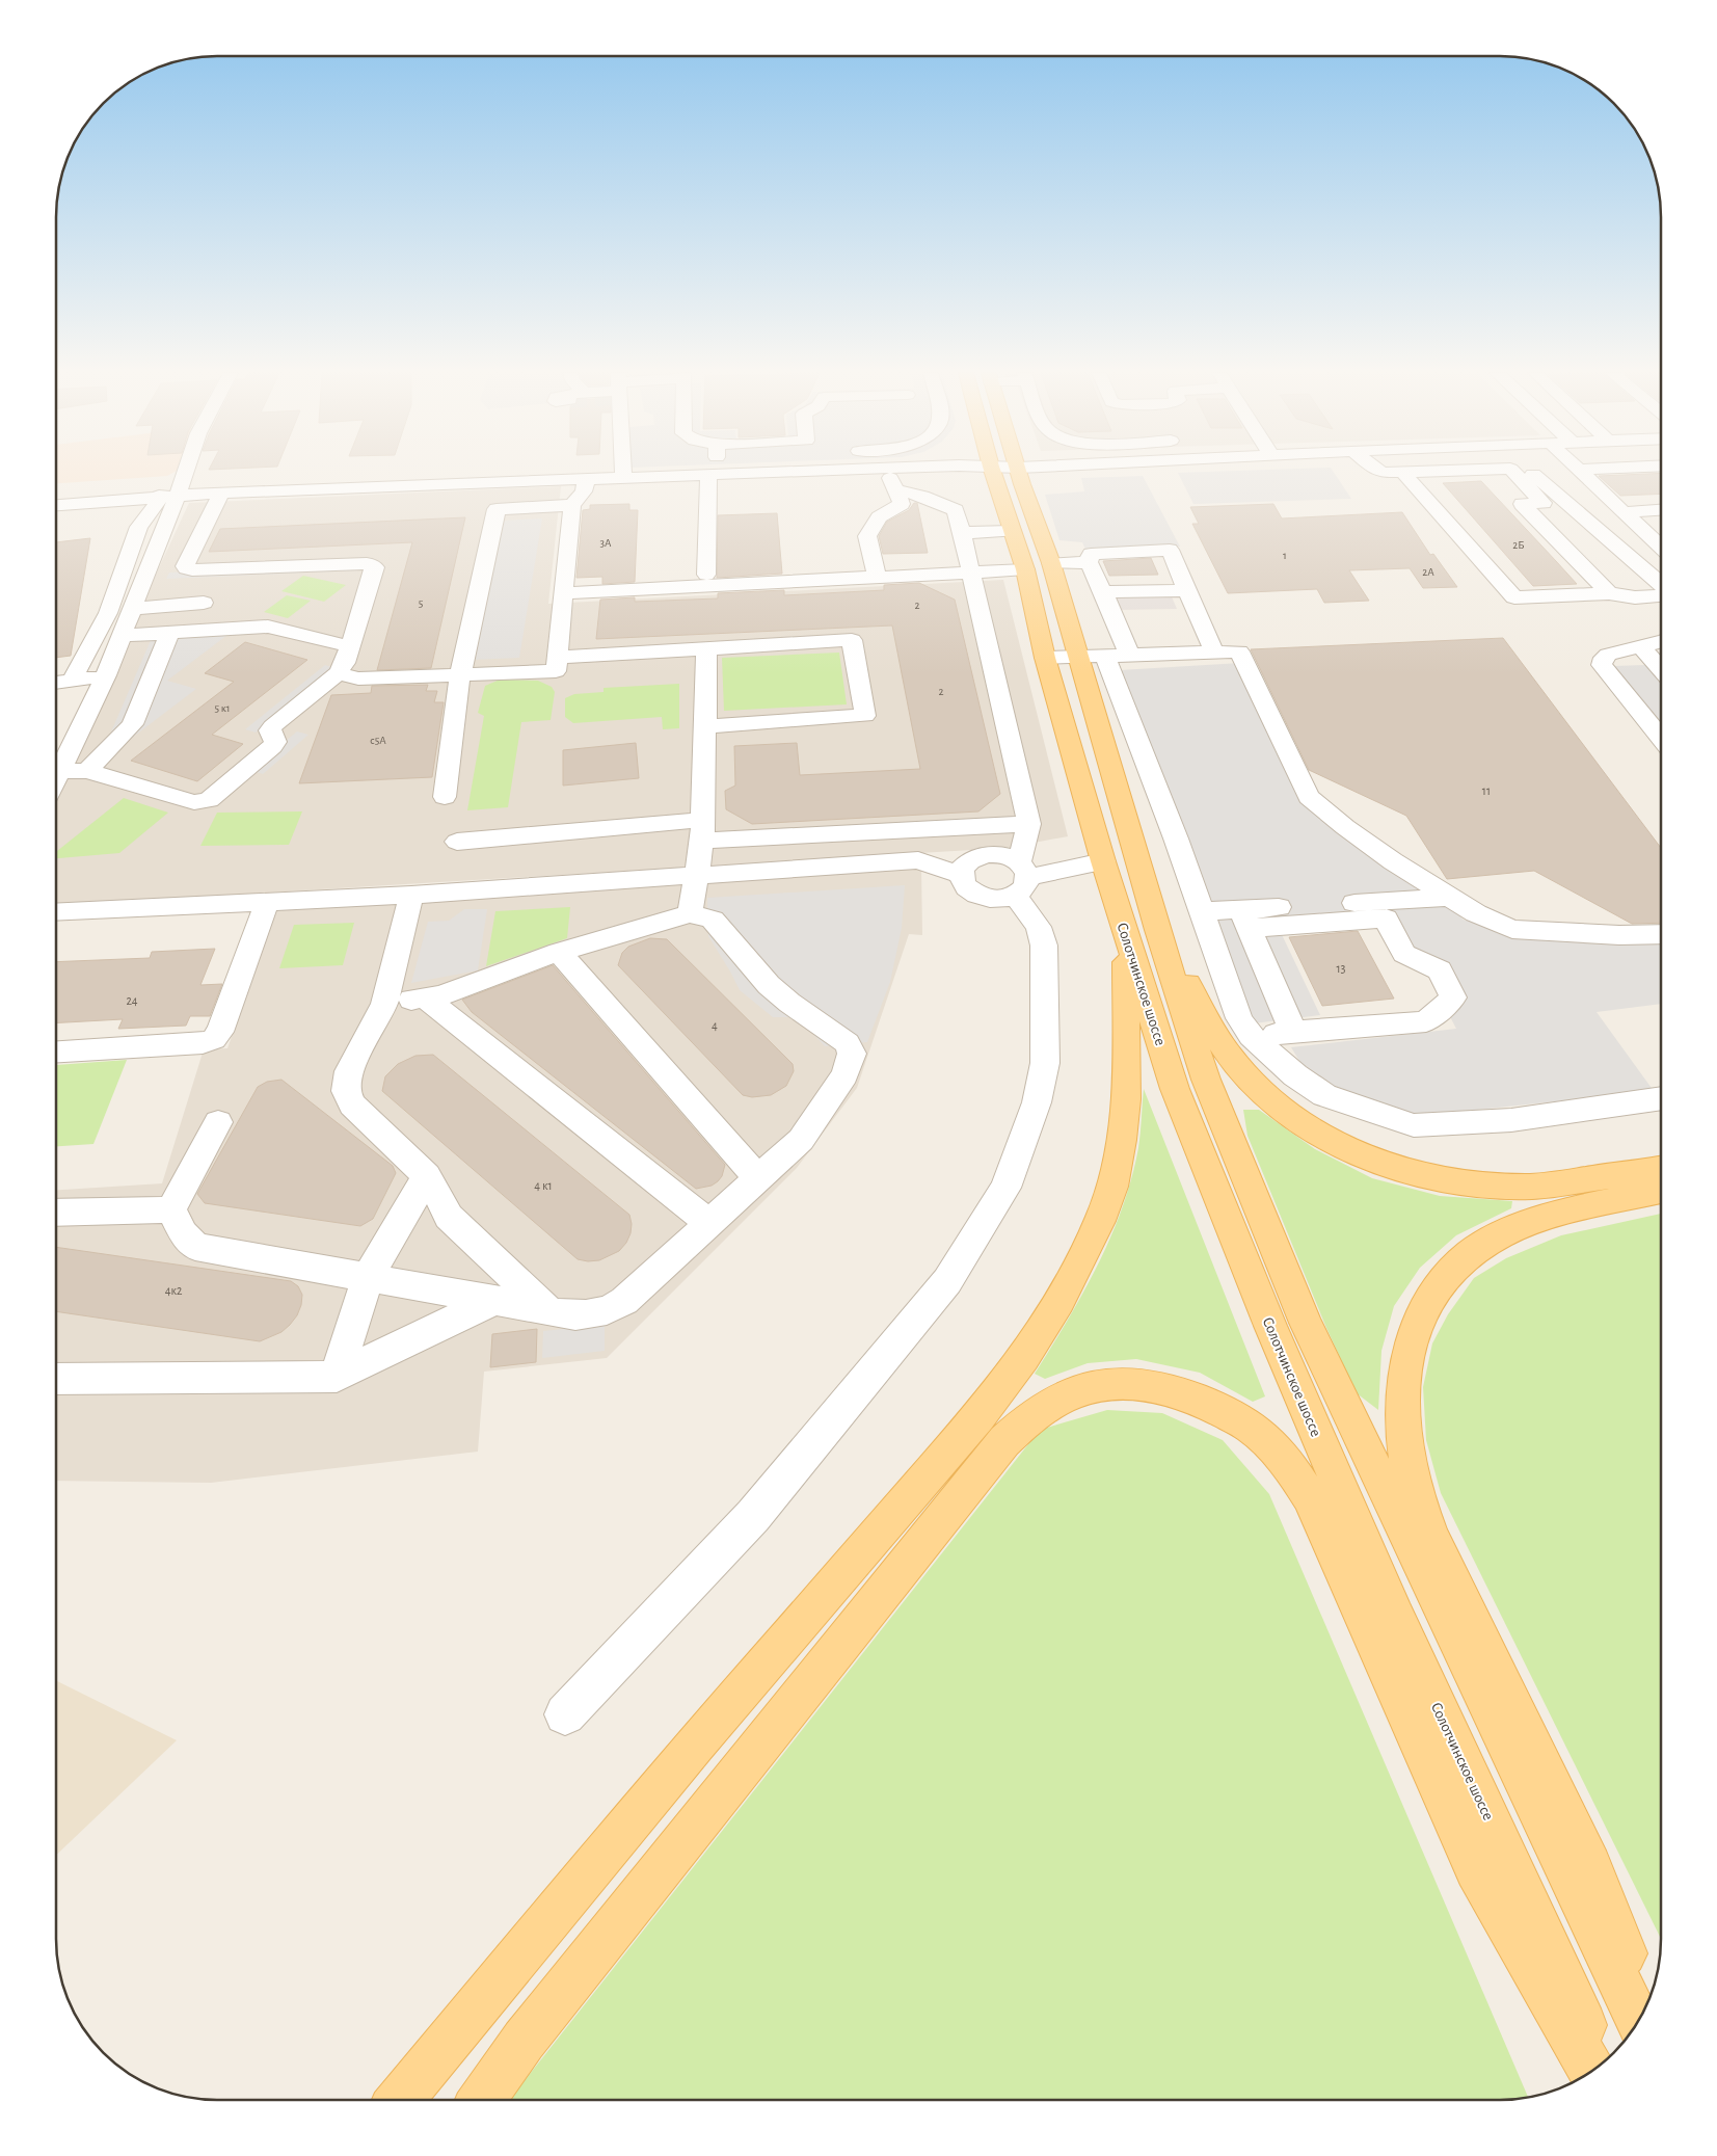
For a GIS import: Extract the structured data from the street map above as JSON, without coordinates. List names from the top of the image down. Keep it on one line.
{"streets":{"main road":["Солотчинское шоссе"]},"house_numbers":["3А","2Б","1","2А","5","2","2","5 к1","с5А","11","13","24","4","4 к1","4к2"]}
